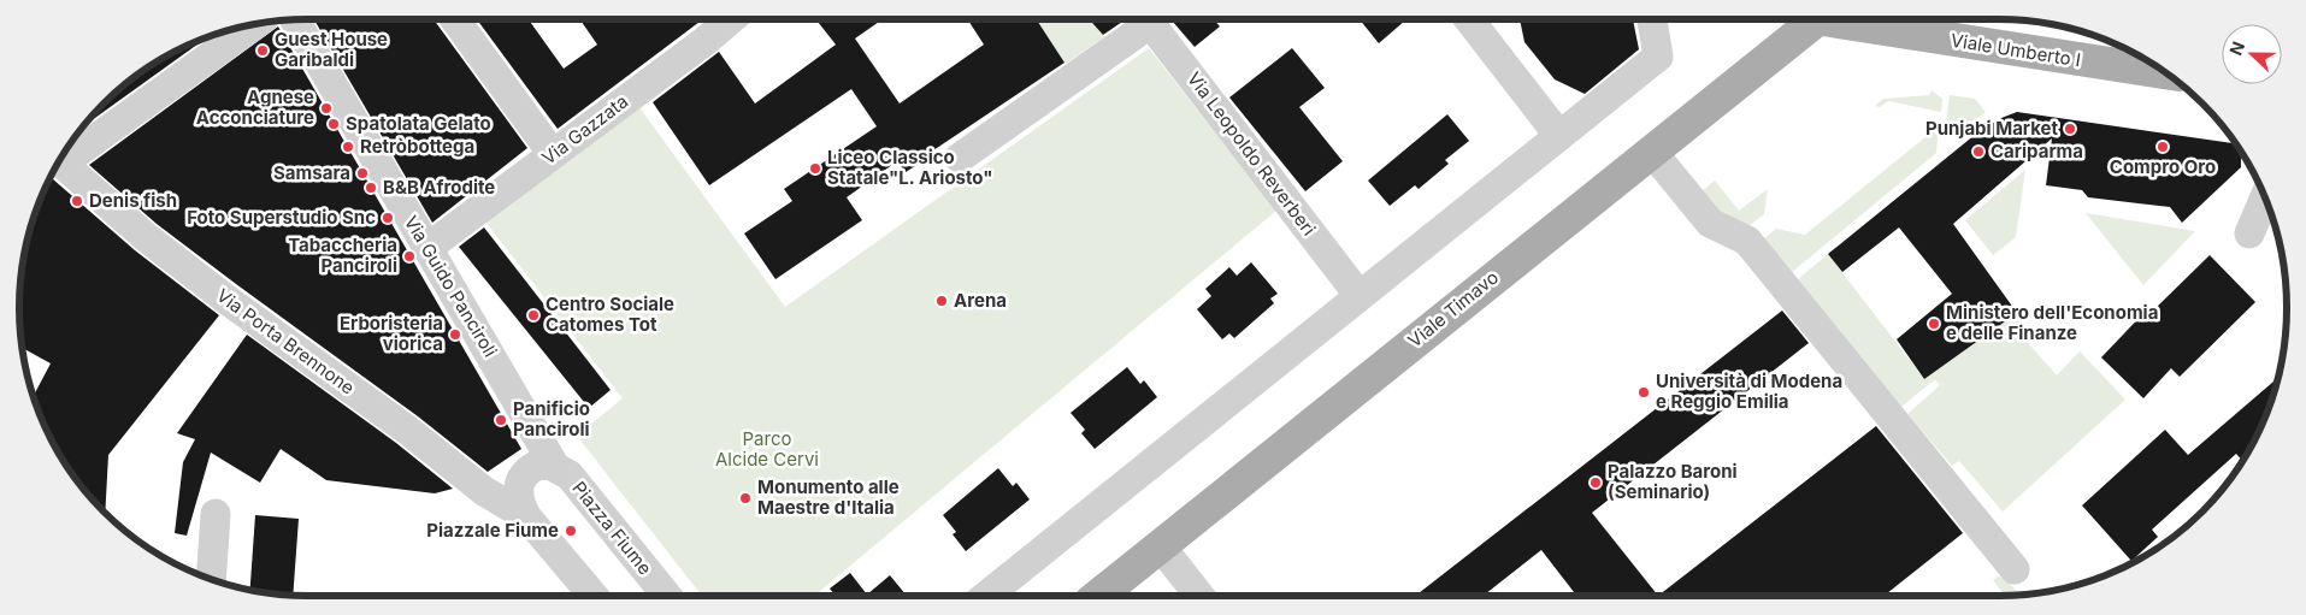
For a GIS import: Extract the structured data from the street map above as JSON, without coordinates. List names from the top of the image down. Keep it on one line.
{"streets":{"main road":["Viale Umberto I","Viale Timavo"],"street":["Via Gazzata","Via Leopoldo Reverberi","Via Guido Panciroli","Via Porta Brennone","Piazza Fiume"]},"crossings":[["Via Gazzata","Via Guido Panciroli"],["Via Guido Panciroli","Piazza Fiume"],["Via Porta Brennone","Piazza Fiume"]],"parks":["Parco Alcide Cervi"],"places":["Guest House Garibaldi","Agnese Acconciature","Spatolata Gelato","Punjabi Market","Retròbottega","Compro Oro","Cariparma","Liceo Classico Statale\"L. Ariosto\"","Samsara","B&B Afrodite","Denis fish","Foto Superstudio Snc","Tabaccheria Panciroli","Arena","Centro Sociale Catomes Tot","Ministero dell'Economia e delle Finanze","Erboristeria viorica","Università di Modena e Reggio Emilia","Panificio Panciroli","Palazzo Baroni (Seminario)","Monumento alle Maestre d'Italia","Piazzale Fiume"],"north":"left"}
